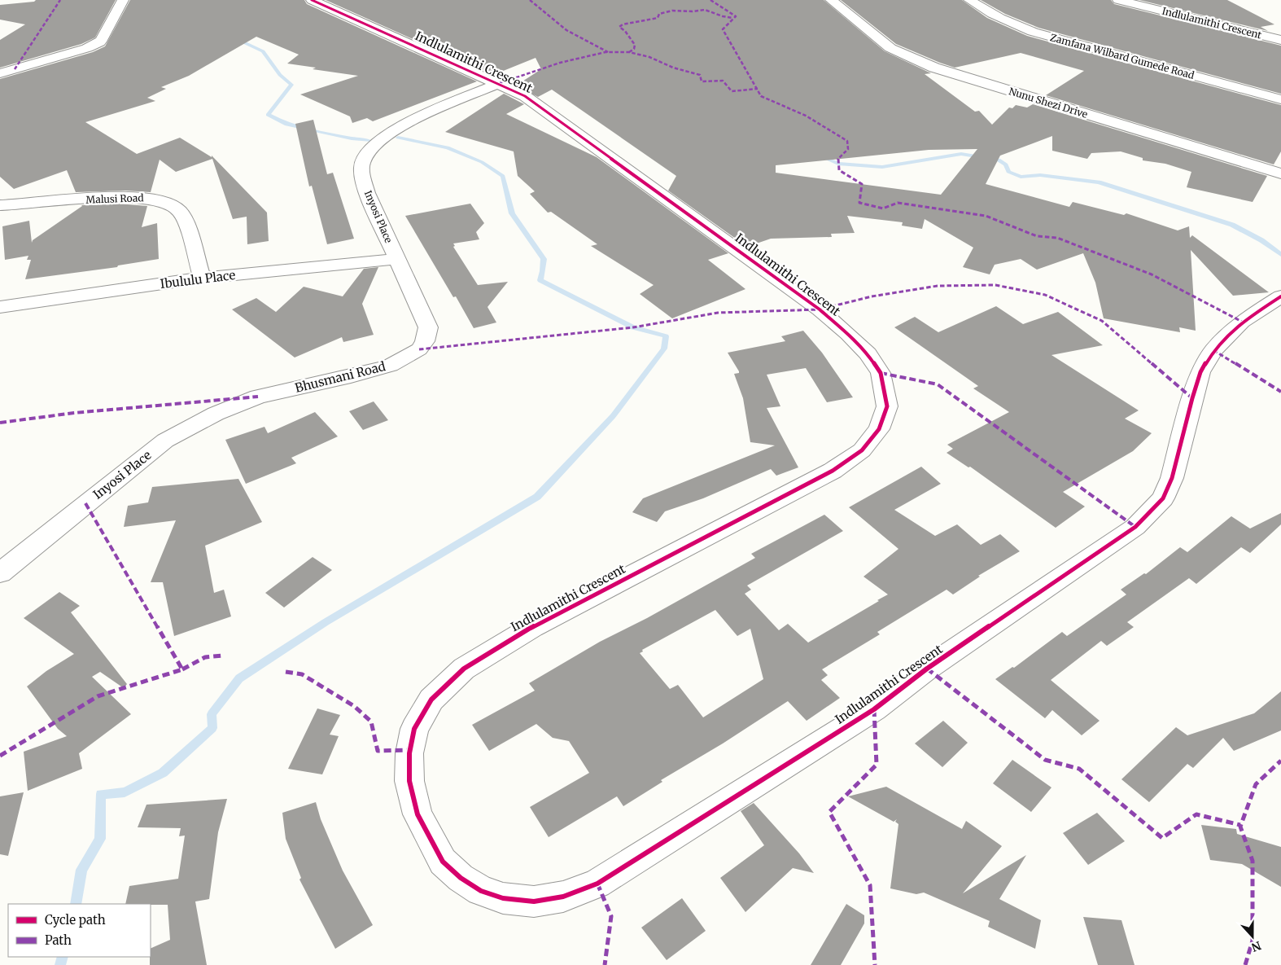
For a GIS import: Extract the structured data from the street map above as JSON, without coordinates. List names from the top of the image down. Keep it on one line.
{"streets":{"street":["Indlulamithi Crescent","Zamfana Wilbard Gumede Road","Nunu Shezi Drive","Malusi Road","Inyosi Place","Ibululu Place","Bhusmani Road"]},"crossings":[["Indlulamithi Crescent","Inyosi Place"],["Malusi Road","Ibululu Place"],["Inyosi Place","Ibululu Place"],["Inyosi Place","Bhusmani Road"]],"legend":["Cycle path","Path"],"north":"bottom"}
